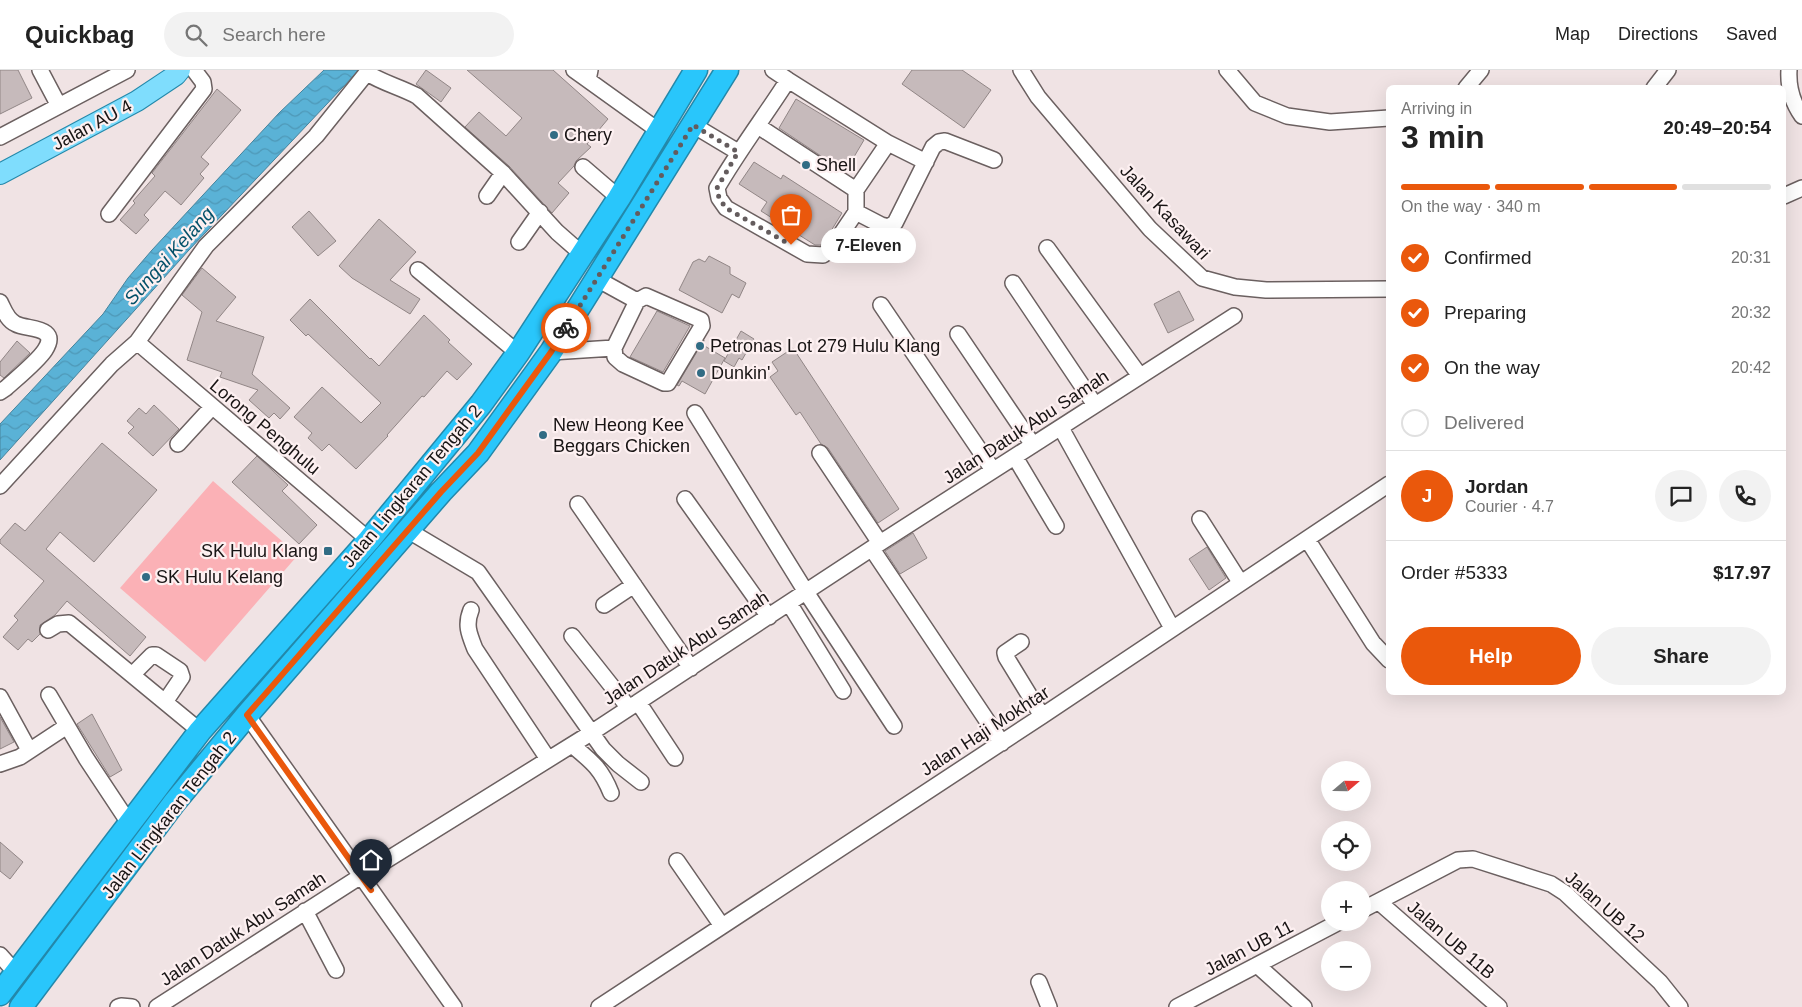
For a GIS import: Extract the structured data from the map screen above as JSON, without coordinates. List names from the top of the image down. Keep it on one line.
{"streets":{"highway":["Jalan Lingkaran Tengah 2"],"main road":["Jalan AU 4"],"street":["Jalan Kasawari","Lorong Penghulu","Jalan Datuk Abu Samah","Jalan Haji Mokhtar","Jalan UB 12","Jalan UB 11B","Jalan UB 11"]},"crossings":[["Lorong Penghulu","Jalan Lingkaran Tengah 2"],["Jalan UB 12","Jalan UB 11B"]],"water":["Sungai Kelang"],"places":{"other":["Chery","Shell","7-Eleven","Petronas Lot 279 Hulu Klang","Dunkin'","New Heong Kee Beggars Chicken","SK Hulu Kelang"],"transit":["SK Hulu Klang"]},"north":"right","page":{"header":"Quickbag","search":"Search here","nav":["Map","Directions","Saved"],"heading":["3 min","Arriving in","20:49–20:54"],"panel":["Jordan","Courier · 4.7","Order #5333","$17.97"],"bar":"On the way · 340 m","bubble":"7-Eleven","list":[["Confirmed","20:31"],["Preparing","20:32"],["On the way","20:42"],"Delivered"],"round":"J","buttons":["Help","Share"],"map_buttons":["+","−"]}}
